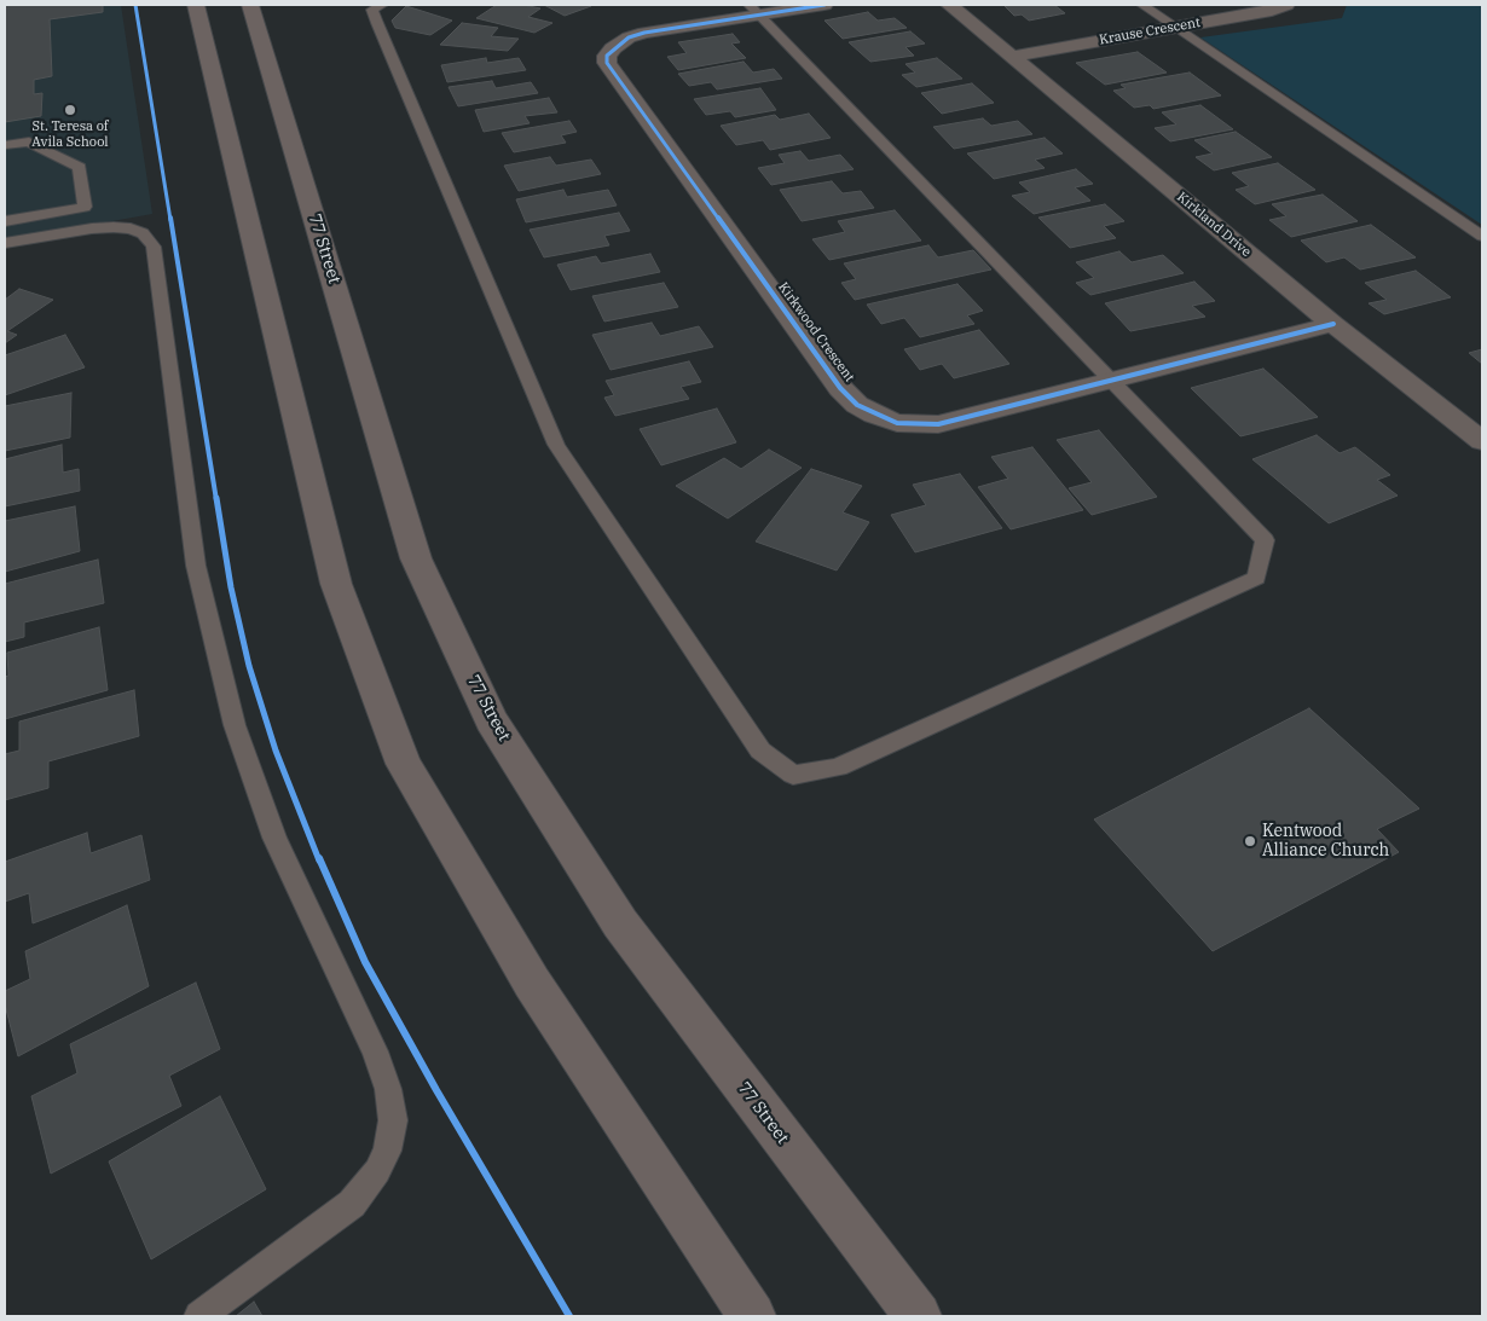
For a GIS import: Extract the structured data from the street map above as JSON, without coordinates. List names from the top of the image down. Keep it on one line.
{"streets":{"main road":["77 Street"],"street":["Krause Crescent","Kirkland Drive","Kirkwood Crescent"]},"crossings":[["Krause Crescent","Kirkland Drive"],["Kirkland Drive","Kirkwood Crescent"]],"places":["St. Teresa of Avila School","Kentwood Alliance Church"]}
